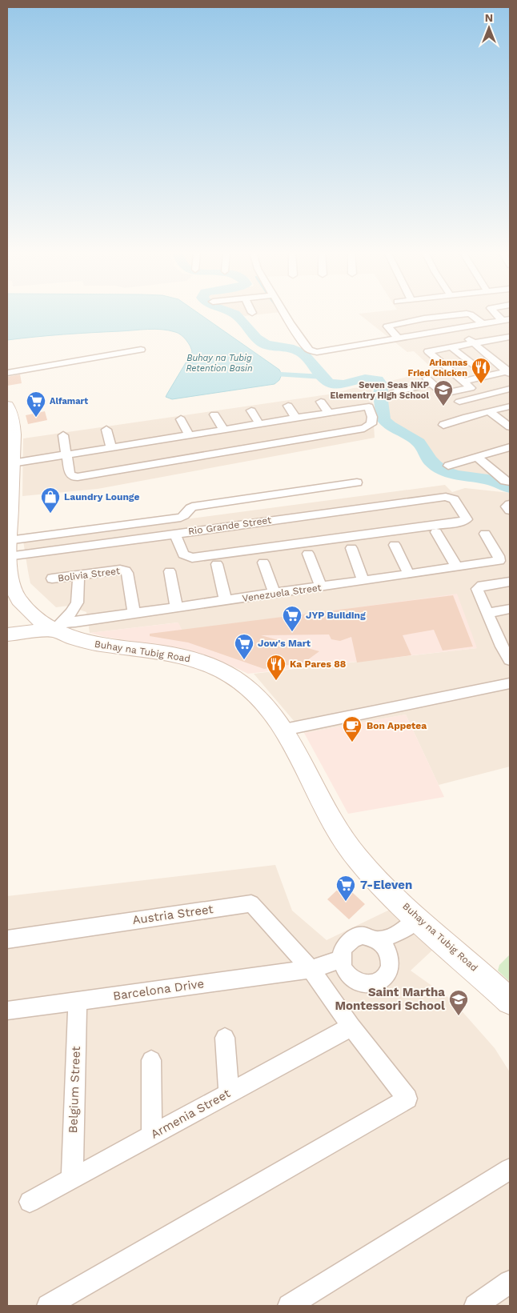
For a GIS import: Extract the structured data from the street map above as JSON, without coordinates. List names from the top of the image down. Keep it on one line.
{"streets":{"main road":["Buhay na Tubig Road"],"street":["Rio Grande Street","Bolivia Street","Venezuela Street","Austria Street","Barcelona Drive","Belgium Street","Armenia Street"]},"crossings":[["Rio Grande Street","Buhay na Tubig Road"],["Bolivia Street","Venezuela Street"],["Venezuela Street","Buhay na Tubig Road"],["Austria Street","Barcelona Drive"],["Barcelona Drive","Belgium Street"],["Belgium Street","Armenia Street"]],"water":["Buhay na Tubig Retention Basin"],"places":{"restaurant":["Ariannas Fried Chicken","Ka Pares 88"],"school or university":["Seven Seas NKP Elementry High School","Saint Martha Montessori School"],"supermarket":["Alfamart","JYP Building","Jow's Mart","7-Eleven"],"shop":["Laundry Lounge"],"cafe":["Bon Appetea"]},"north":"top"}
